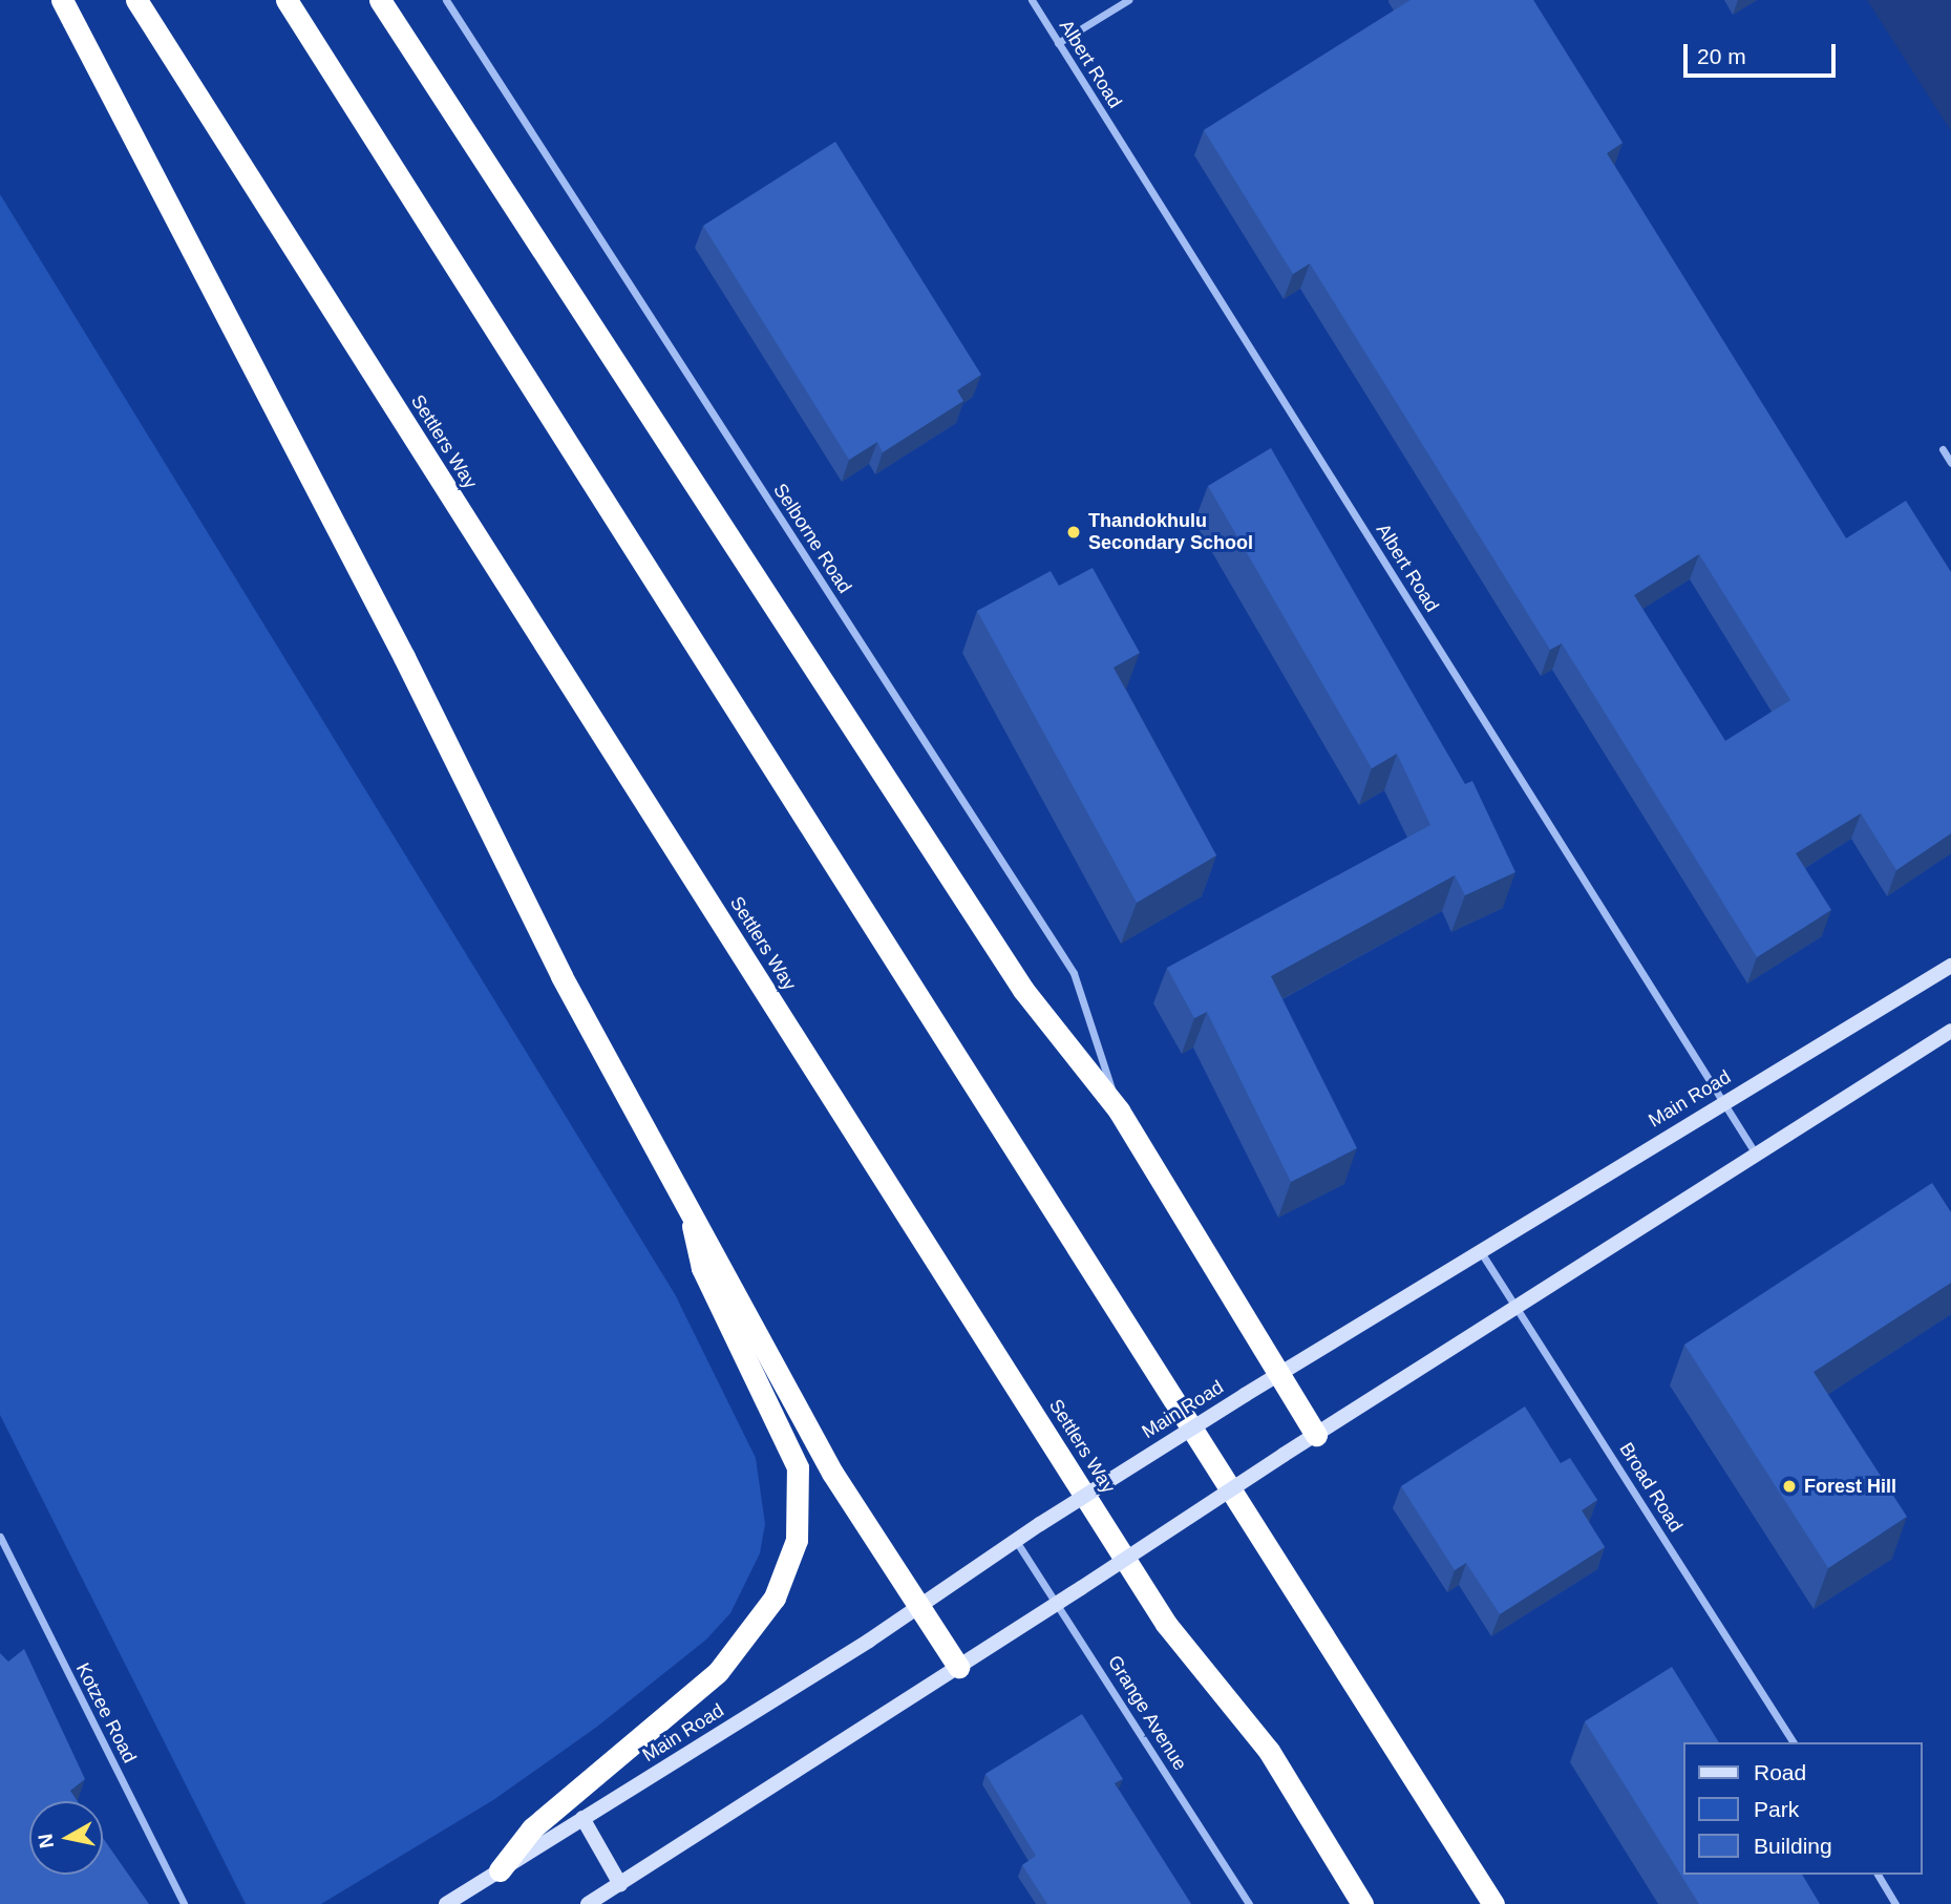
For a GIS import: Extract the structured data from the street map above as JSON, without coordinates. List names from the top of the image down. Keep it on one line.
{"streets":{"highway":["Settlers Way"],"main road":["Main Road"],"street":["Albert Road","Selborne Road","Broad Road","Kotzee Road","Grange Avenue"]},"crossings":[["Albert Road","Main Road"],["Main Road","Broad Road"],["Main Road","Grange Avenue"]],"places":["Thandokhulu Secondary School","Forest Hill"],"legend":["Road","Park","Building"],"scale_bar":"20 m","north":"left"}
